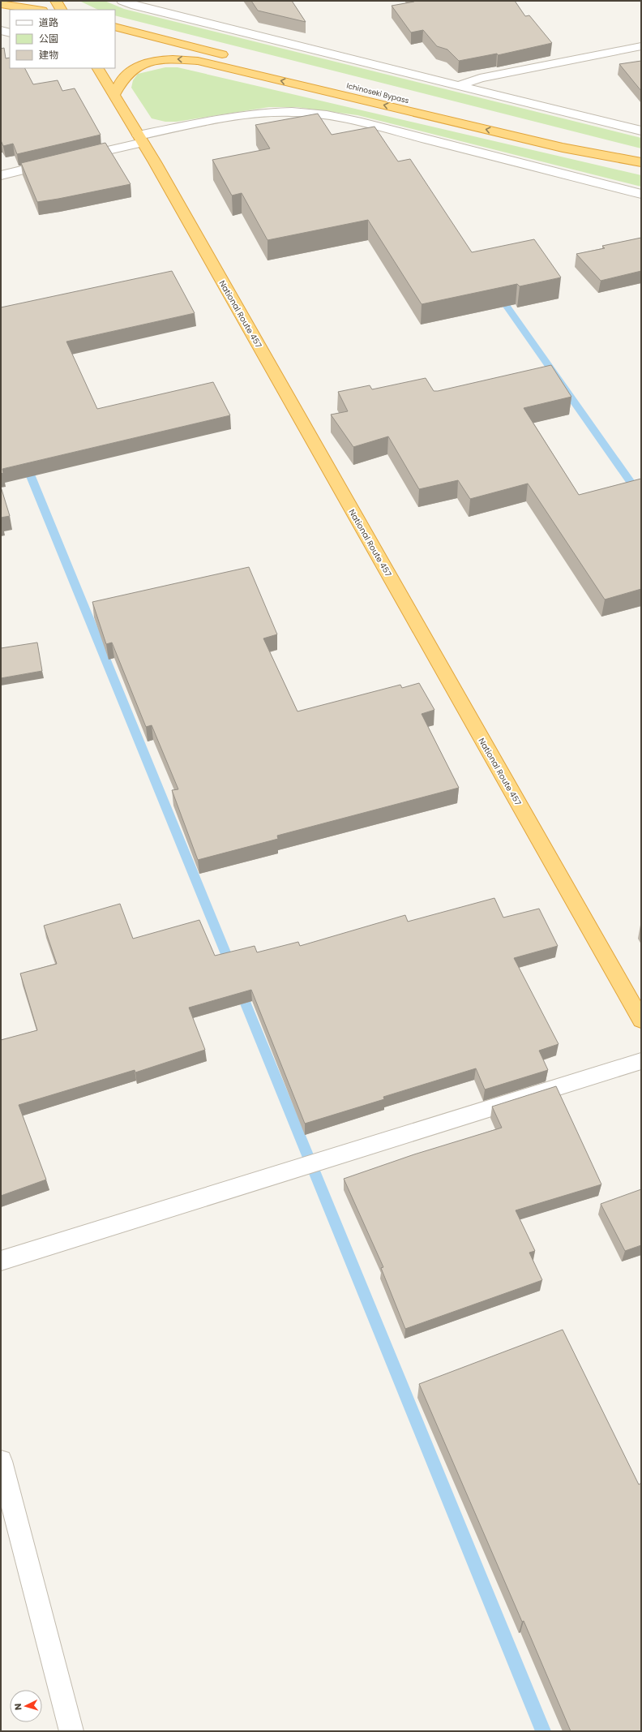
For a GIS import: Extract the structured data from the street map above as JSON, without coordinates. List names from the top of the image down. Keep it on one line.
{"streets":{"highway":["Ichinoseki Bypass","National Route 457"]},"legend":["道路","公園","建物"],"north":"left"}
